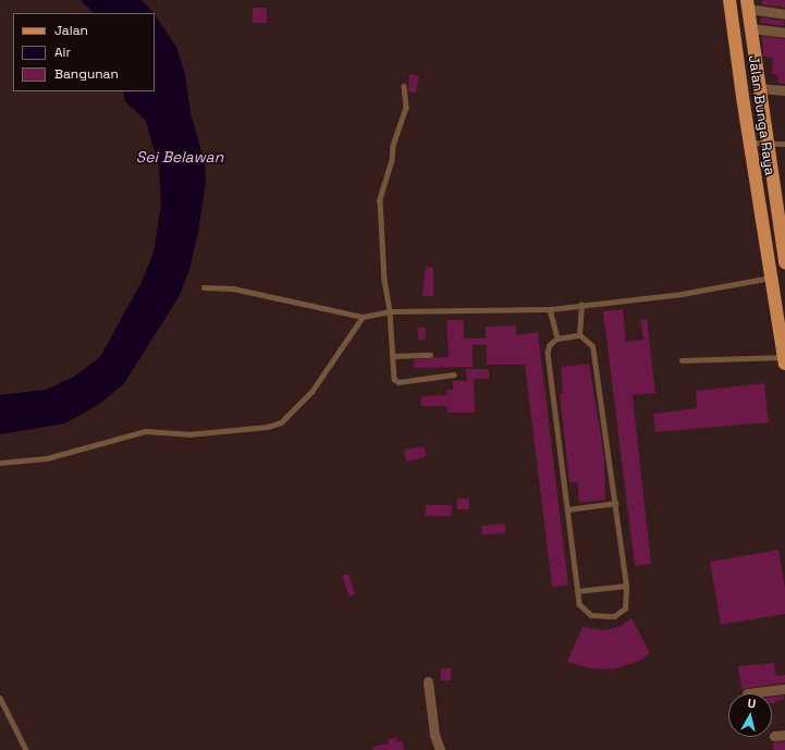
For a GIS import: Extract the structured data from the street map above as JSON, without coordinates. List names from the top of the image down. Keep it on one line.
{"streets":{"main road":["Jalan Bunga Raya"]},"water":["Sei Belawan"],"legend":["Jalan","Air","Bangunan"],"north":"top"}
